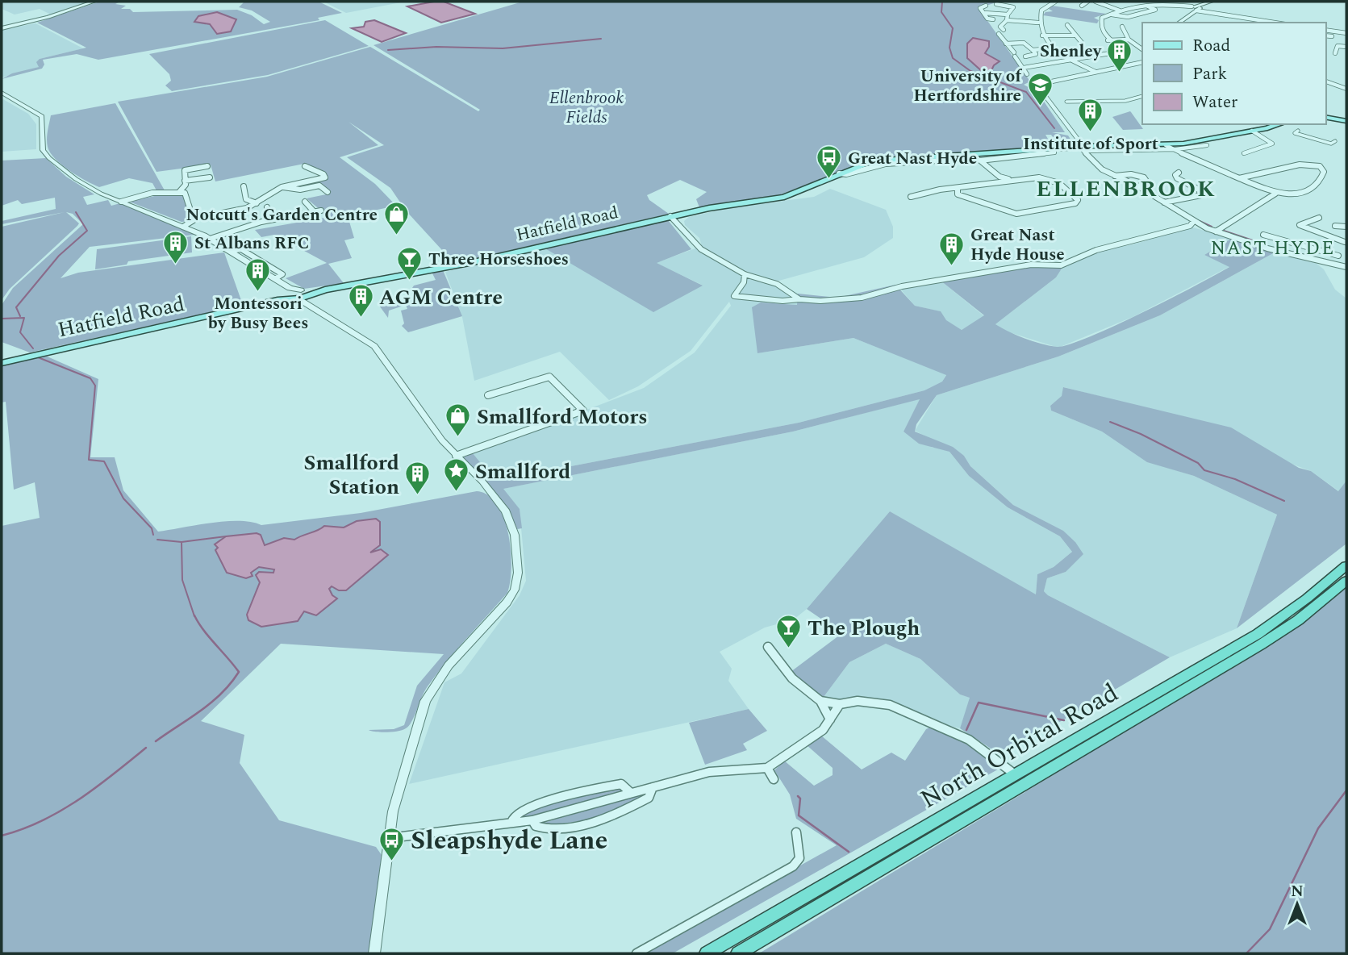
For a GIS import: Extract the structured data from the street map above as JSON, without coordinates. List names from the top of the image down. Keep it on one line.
{"streets":{"highway":["North Orbital Road"],"main road":["Hatfield Road"]},"districts":["ELLENBROOK","NAST HYDE"],"parks":["Ellenbrook Fields"],"places":{"building":["Shenley","Institute of Sport","St Albans RFC","Great Nast Hyde House","Montessori by Busy Bees","AGM Centre","Smallford Station"],"school or university":["University of Hertfordshire"],"bus stop":["Great Nast Hyde","Sleapshyde Lane"],"shop":["Notcutt's Garden Centre","Smallford Motors"],"bar":["Three Horseshoes","The Plough"],"place":["Smallford"]},"legend":["Road","Park","Water"],"north":"top"}
